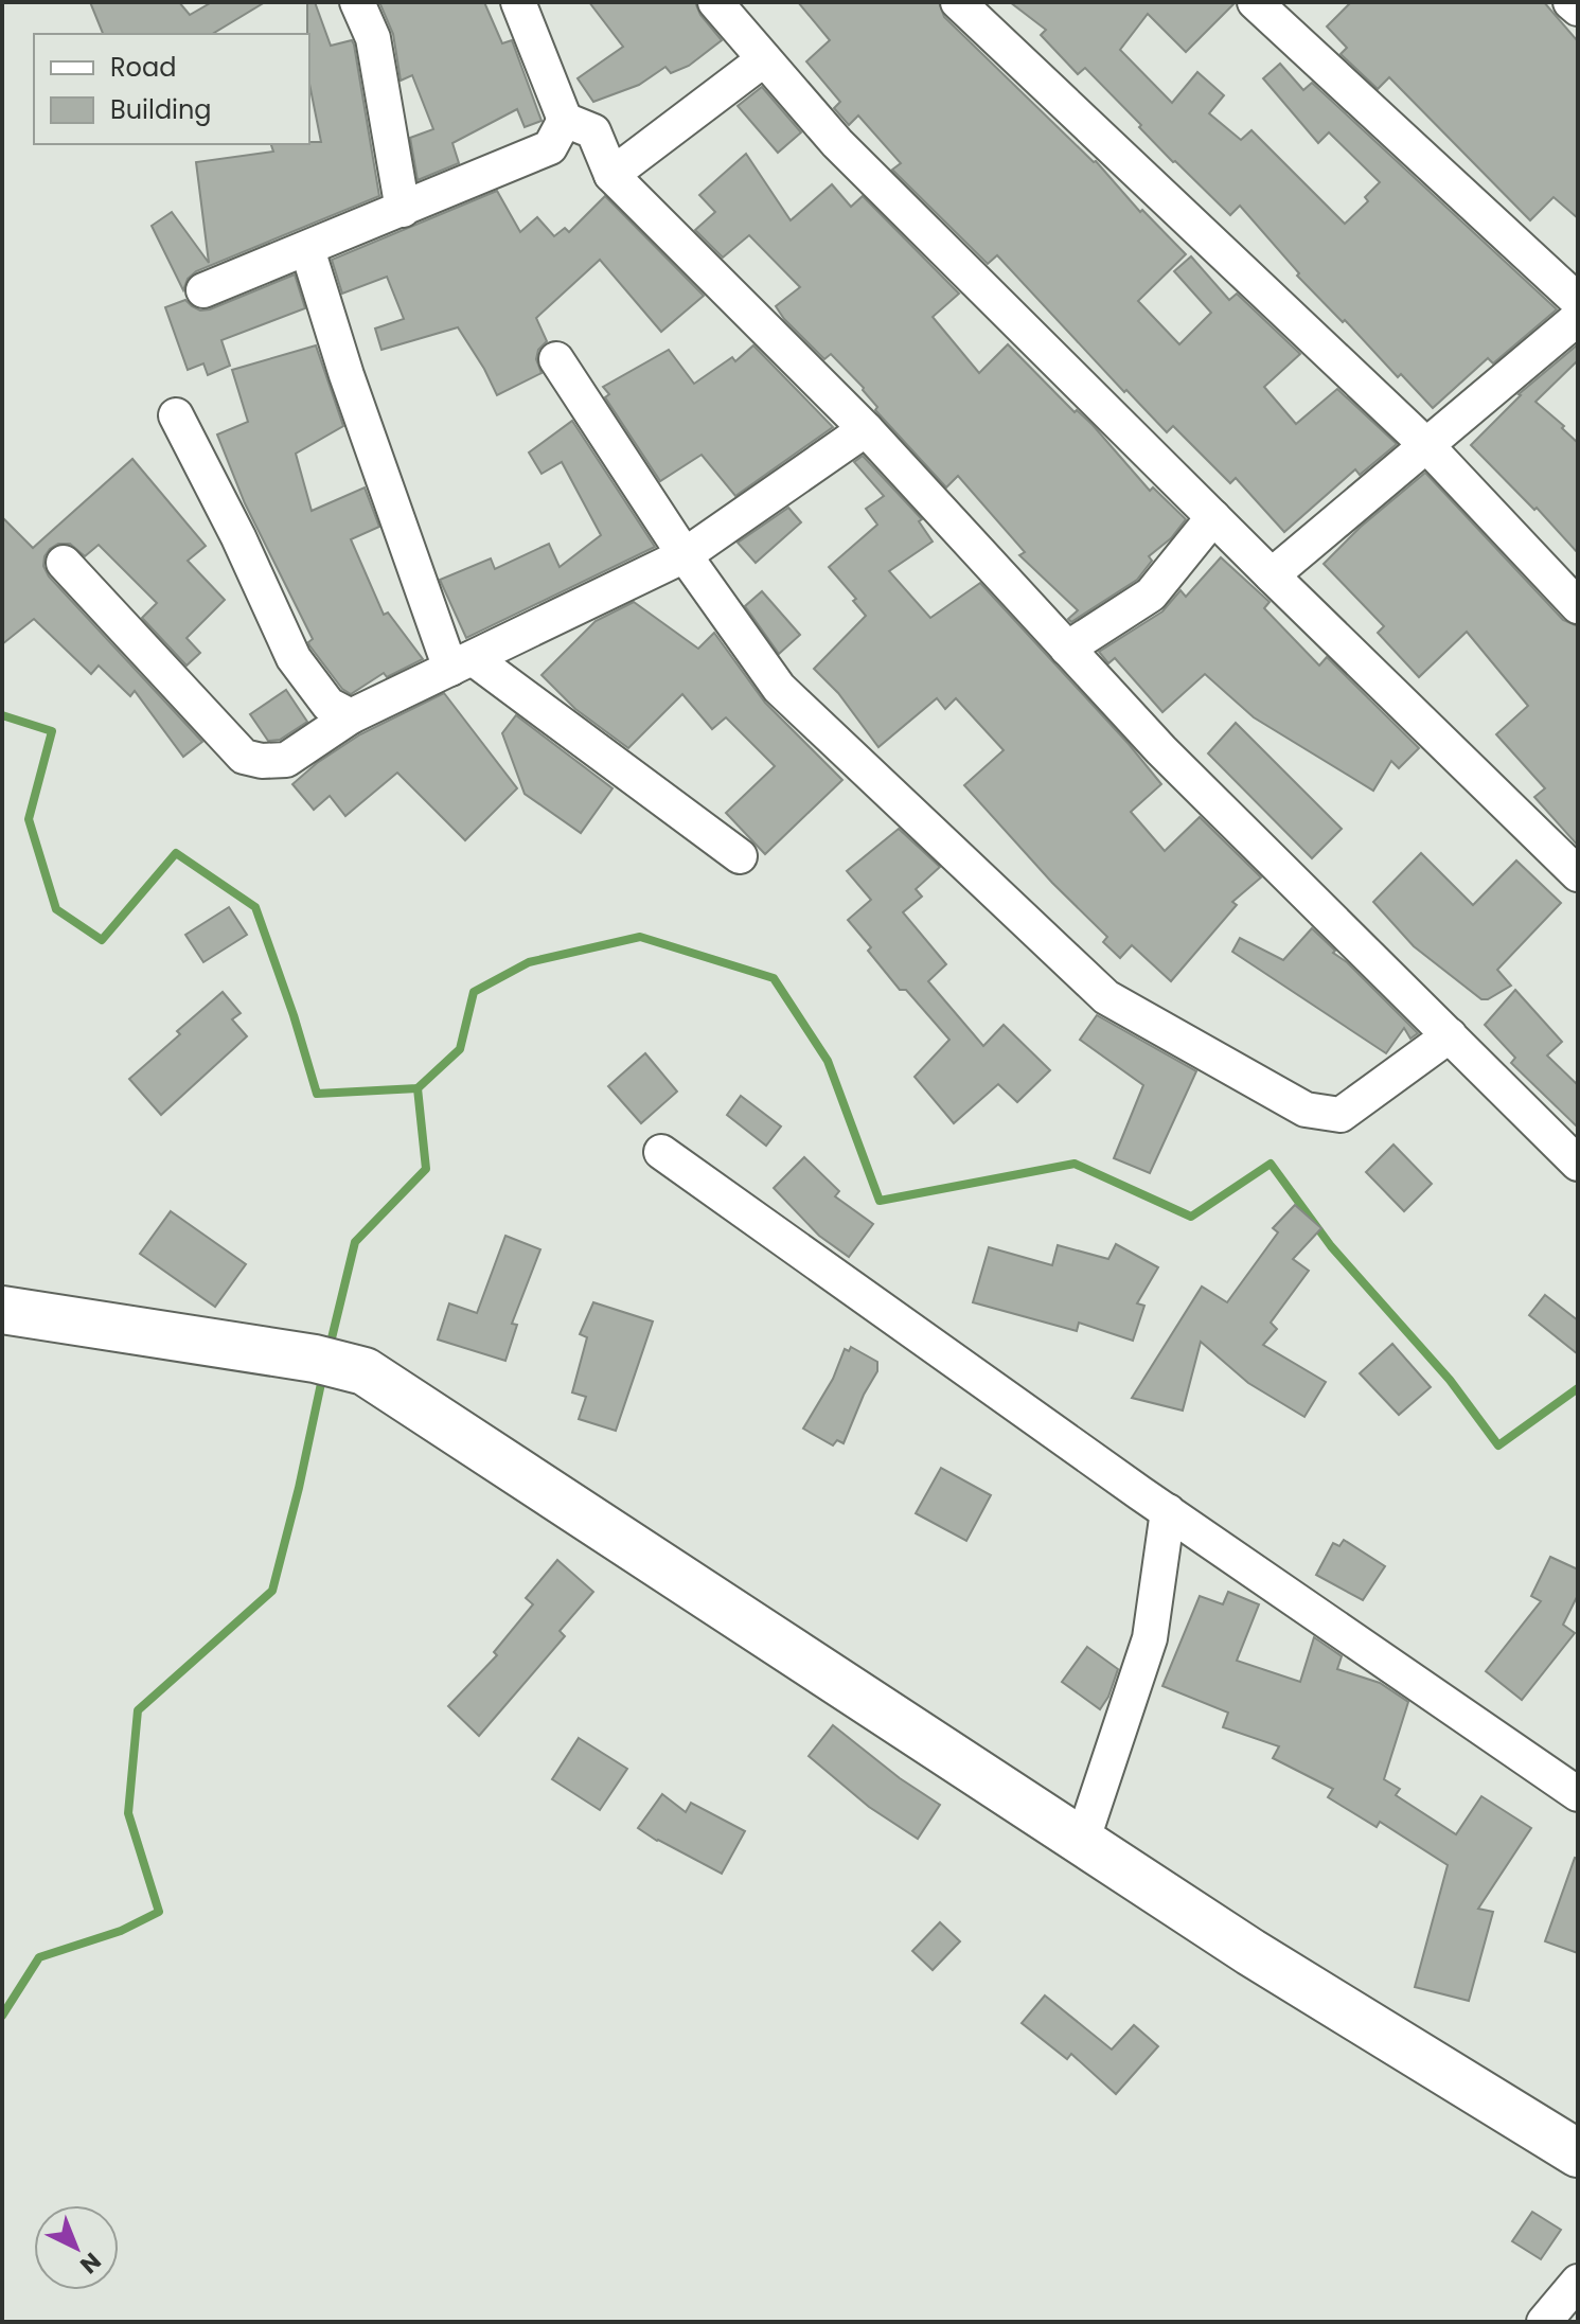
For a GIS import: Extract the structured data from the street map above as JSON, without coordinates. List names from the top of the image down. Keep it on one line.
{"legend":["Road","Building"],"north":"bottom right"}
